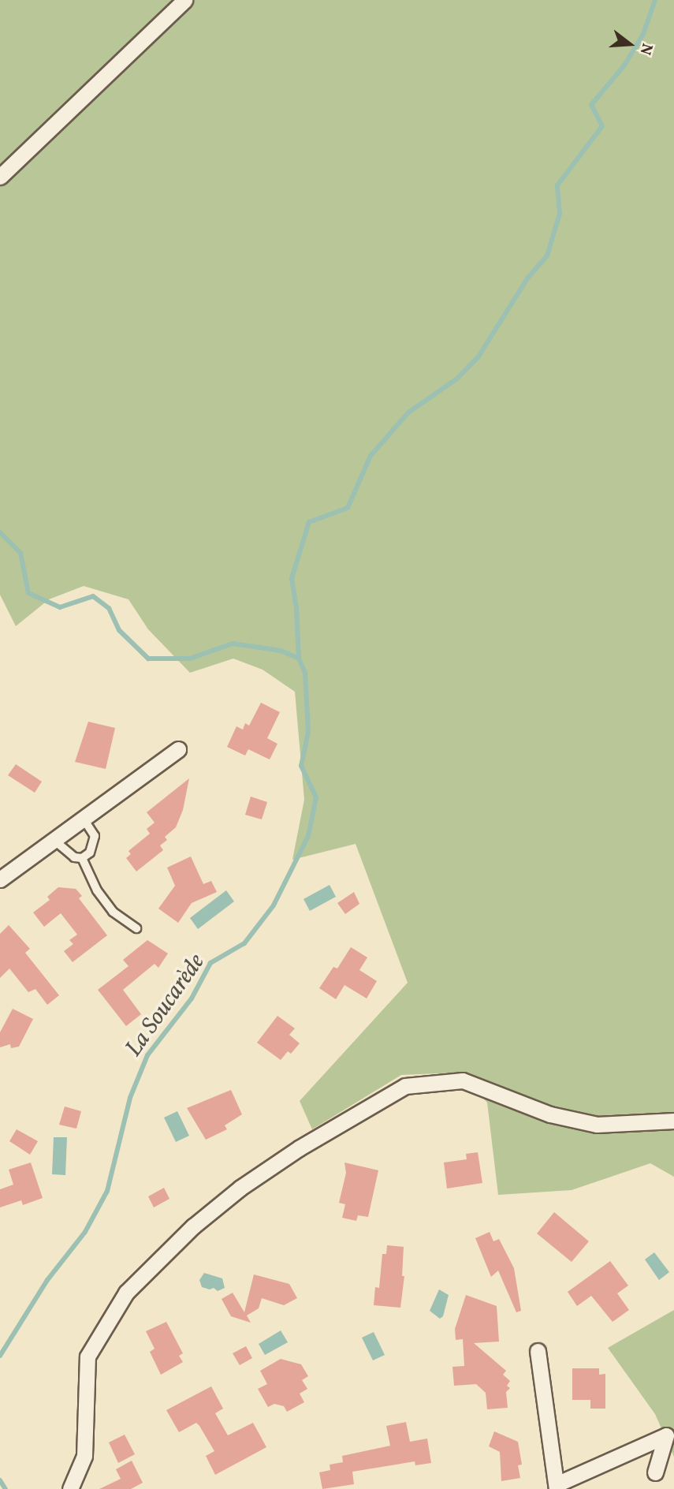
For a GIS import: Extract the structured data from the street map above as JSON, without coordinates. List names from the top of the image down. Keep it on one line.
{"water":["La Soucarède"],"north":"right"}
